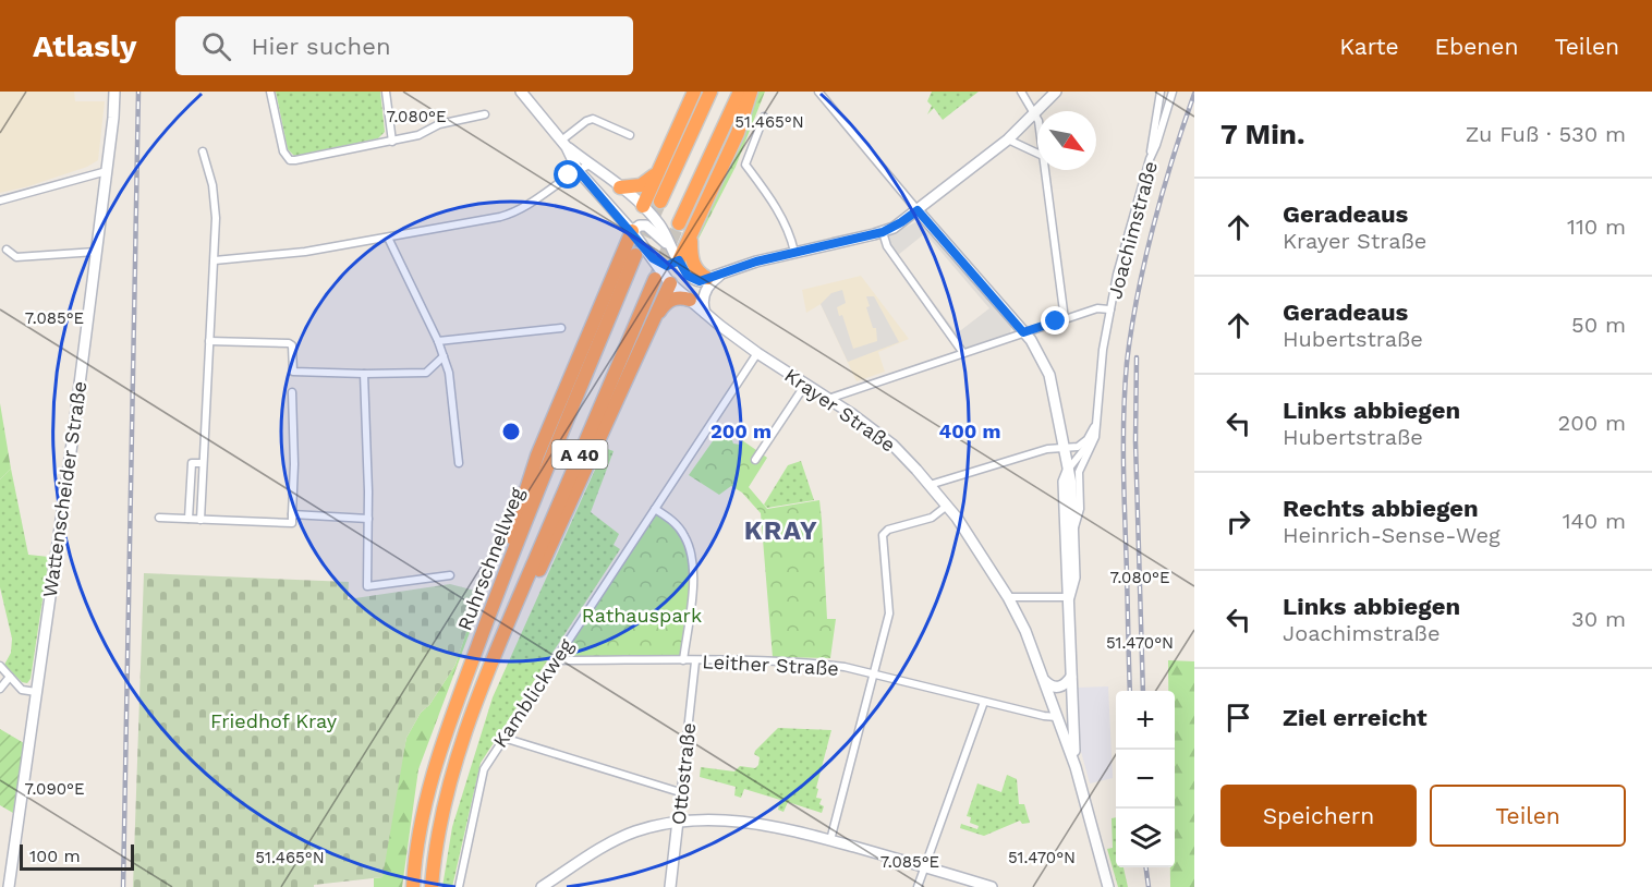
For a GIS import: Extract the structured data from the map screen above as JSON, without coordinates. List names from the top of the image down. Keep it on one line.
{"streets":{"highway":["A 40","Ruhrschnellweg"],"main road":["Krayer Straße","Wattenscheider Straße","Ottostraße"],"street":["Joachimstraße","Leither Straße","Kamblickweg"]},"crossings":[["Joachimstraße","Krayer Straße"],["Krayer Straße","Leither Straße"],["Krayer Straße","Kamblickweg"],["Leither Straße","Kamblickweg"],["Leither Straße","Ottostraße"]],"districts":["KRAY"],"parks":["Rathauspark","Friedhof Kray"],"scale_bar":"100 m","north":"bottom right","page":{"header":"Atlasly","search":"Hier suchen","nav":["Karte","Ebenen","Teilen"],"heading":["7 Min.","Zu Fuß · 530 m"],"list":[["Geradeaus","Krayer Straße","110 m"],["Geradeaus","Hubertstraße","50 m"],["Links abbiegen","Hubertstraße","200 m"],["Rechts abbiegen","Heinrich-Sense-Weg","140 m"],["Links abbiegen","Joachimstraße","30 m"],"Ziel erreicht"],"map_buttons":["+","−"],"buttons":["Speichern","Teilen"],"scale":"100 m"},"coordinates":["7.080°E","51.465°N","7.085°E","51.470°N","7.090°E"],"rings":["200 m","400 m"]}
